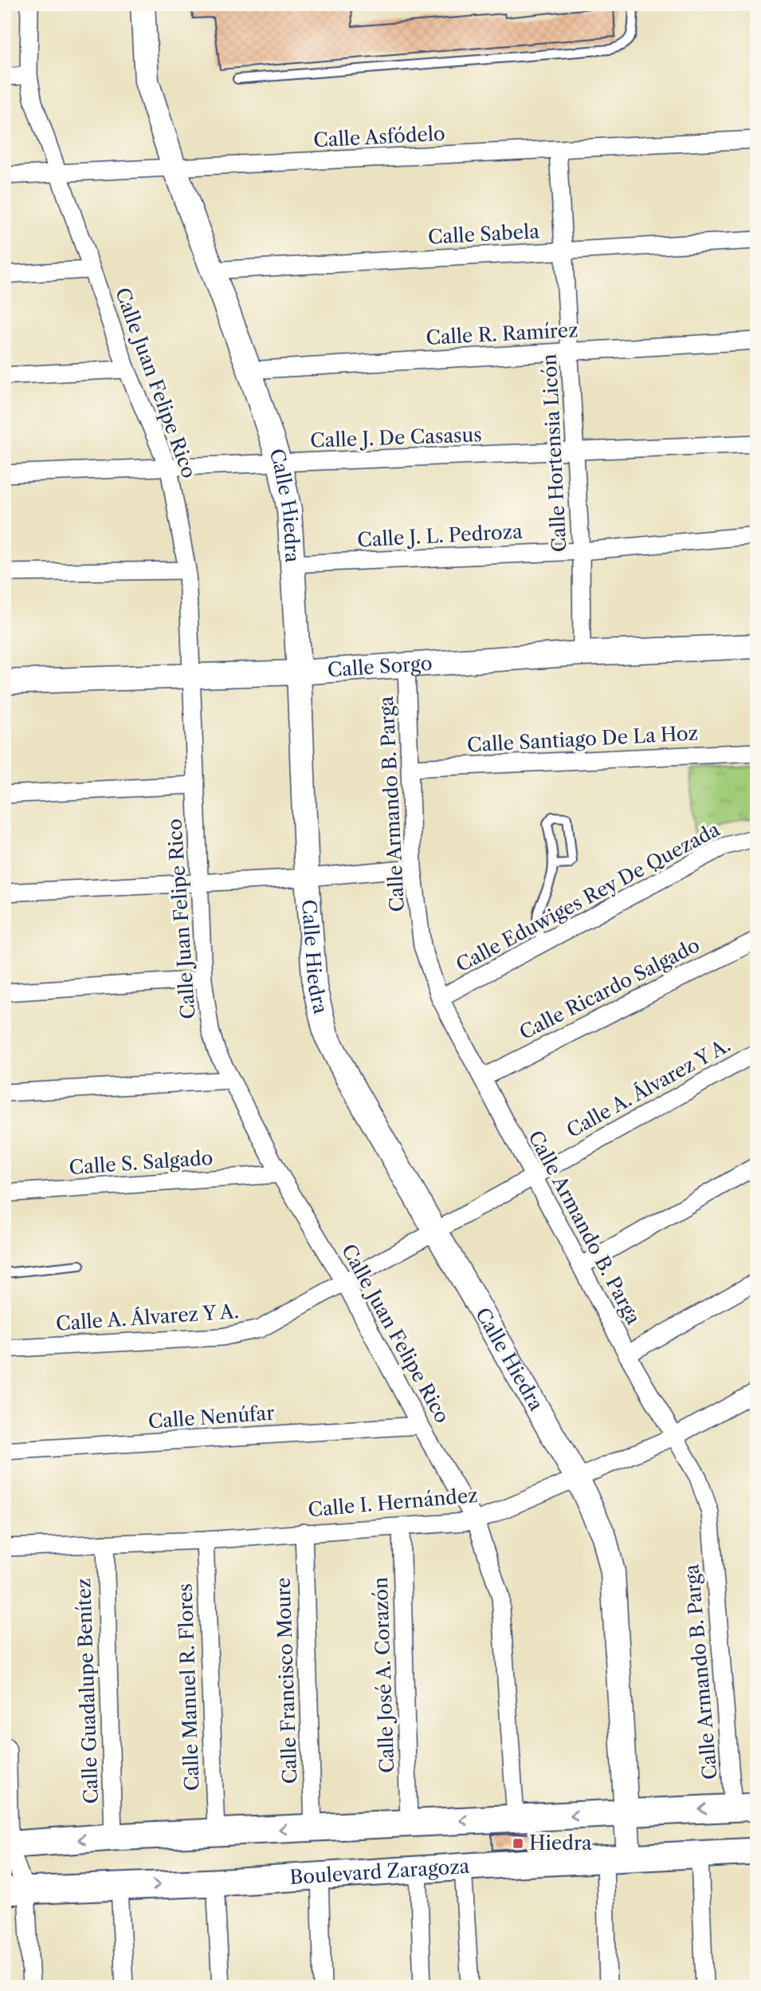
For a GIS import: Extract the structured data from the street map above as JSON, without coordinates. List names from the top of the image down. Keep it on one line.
{"streets":{"main road":["Boulevard Zaragoza"],"street":["Calle Asfódelo","Calle Sabela","Calle R. Ramírez","Calle Juan Felipe Rico","Calle J. De Casasus","Calle Hortensia Licón","Calle Hiedra","Calle J. L. Pedroza","Calle Sorgo","Calle Santiago De La Hoz","Calle Armando B. Parga","Calle Eduwiges Rey De Quezada","Calle Ricardo Salgado","Calle A. Álvarez Y A.","Calle S. Salgado","Calle Nenúfar","Calle I. Hernández","Calle José A. Corazón","Calle Francisco Moure","Calle Manuel R. Flores","Calle Guadalupe Benítez"]},"crossings":[["Calle Asfódelo","Calle Juan Felipe Rico"],["Calle Asfódelo","Calle Hortensia Licón"],["Calle Asfódelo","Calle Hiedra"],["Calle Sabela","Calle Hortensia Licón"],["Calle Sabela","Calle Hiedra"],["Calle R. Ramírez","Calle Hortensia Licón"],["Calle R. Ramírez","Calle Hiedra"],["Calle Juan Felipe Rico","Calle J. De Casasus"],["Calle Juan Felipe Rico","Calle Sorgo"],["Calle Juan Felipe Rico","Calle A. Álvarez Y A."],["Calle Juan Felipe Rico","Calle S. Salgado"],["Calle Juan Felipe Rico","Calle Nenúfar"],["Calle Juan Felipe Rico","Calle I. Hernández"],["Calle J. De Casasus","Calle Hortensia Licón"],["Calle J. De Casasus","Calle Hiedra"],["Calle Hortensia Licón","Calle J. L. Pedroza"],["Calle Hortensia Licón","Calle Sorgo"],["Calle Hiedra","Calle J. L. Pedroza"],["Calle Hiedra","Calle Sorgo"],["Calle Hiedra","Calle A. Álvarez Y A."],["Calle Hiedra","Calle I. Hernández"],["Calle Hiedra","Boulevard Zaragoza"],["Calle Sorgo","Calle Armando B. Parga"],["Calle Santiago De La Hoz","Calle Armando B. Parga"],["Calle Armando B. Parga","Calle Eduwiges Rey De Quezada"],["Calle Armando B. Parga","Calle Ricardo Salgado"],["Calle Armando B. Parga","Calle A. Álvarez Y A."],["Calle Armando B. Parga","Calle I. Hernández"],["Calle I. Hernández","Calle José A. Corazón"],["Calle I. Hernández","Calle Francisco Moure"],["Calle I. Hernández","Calle Manuel R. Flores"],["Calle I. Hernández","Calle Guadalupe Benítez"]],"places":{"transit":["Hiedra"]}}
